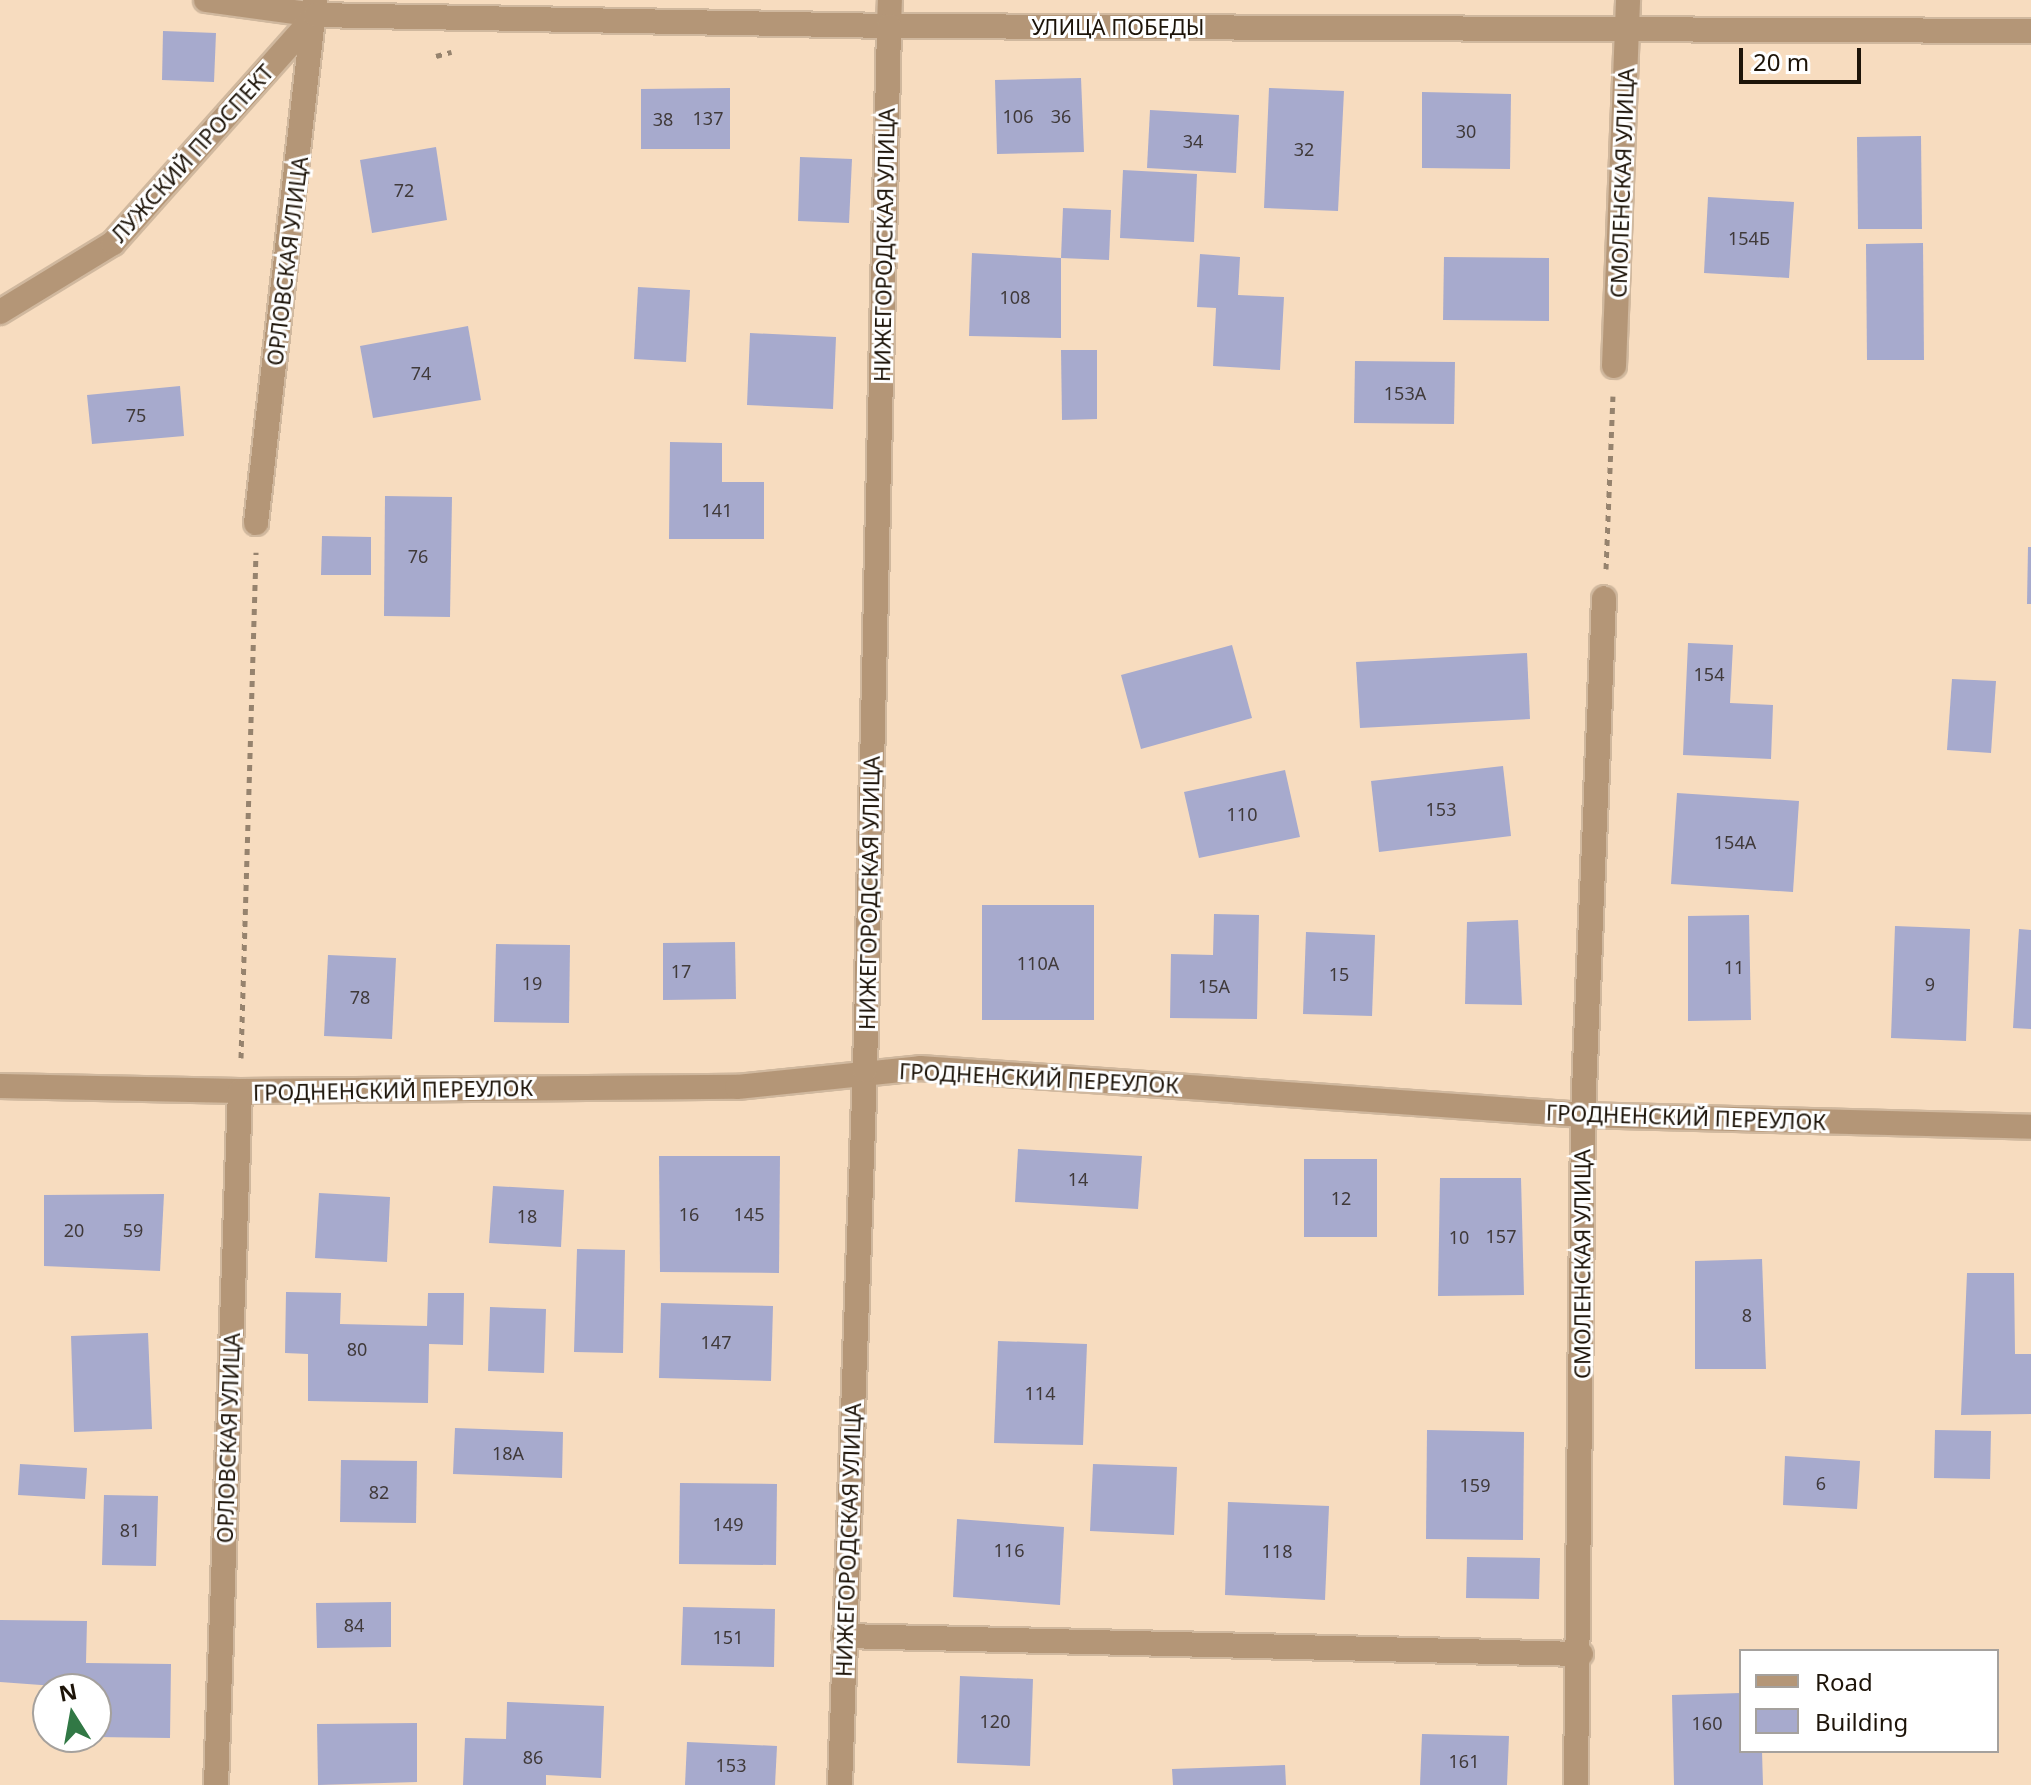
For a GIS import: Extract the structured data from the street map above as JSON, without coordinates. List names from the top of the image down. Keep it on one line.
{"streets":{"street":["УЛИЦА ПОБЕДЫ","ЛУЖСКИЙ ПРОСПЕКТ","СМОЛЕНСКАЯ УЛИЦА","НИЖЕГОРОДСКАЯ УЛИЦА","ОРЛОВСКАЯ УЛИЦА","ГРОДНЕНСКИЙ ПЕРЕУЛОК"]},"crossings":[["УЛИЦА ПОБЕДЫ","ЛУЖСКИЙ ПРОСПЕКТ"],["УЛИЦА ПОБЕДЫ","СМОЛЕНСКАЯ УЛИЦА"],["УЛИЦА ПОБЕДЫ","НИЖЕГОРОДСКАЯ УЛИЦА"],["УЛИЦА ПОБЕДЫ","ОРЛОВСКАЯ УЛИЦА"],["ЛУЖСКИЙ ПРОСПЕКТ","ОРЛОВСКАЯ УЛИЦА"],["СМОЛЕНСКАЯ УЛИЦА","ГРОДНЕНСКИЙ ПЕРЕУЛОК"],["НИЖЕГОРОДСКАЯ УЛИЦА","ГРОДНЕНСКИЙ ПЕРЕУЛОК"],["ОРЛОВСКАЯ УЛИЦА","ГРОДНЕНСКИЙ ПЕРЕУЛОК"]],"house_numbers":["106","36","137","38","30","34","32","72","154Б","108","74","153А","75","141","76","154","153","110","154А","110А","11","17","15","19","9","15А","78","14","12","16","145","18","20","59","157","10","8","147","80","114","18А","6","159","82","149","81","116","118","84","151","120","160","86","161","153"],"legend":["Road","Building"],"scale_bar":"20 m","north":"top"}
